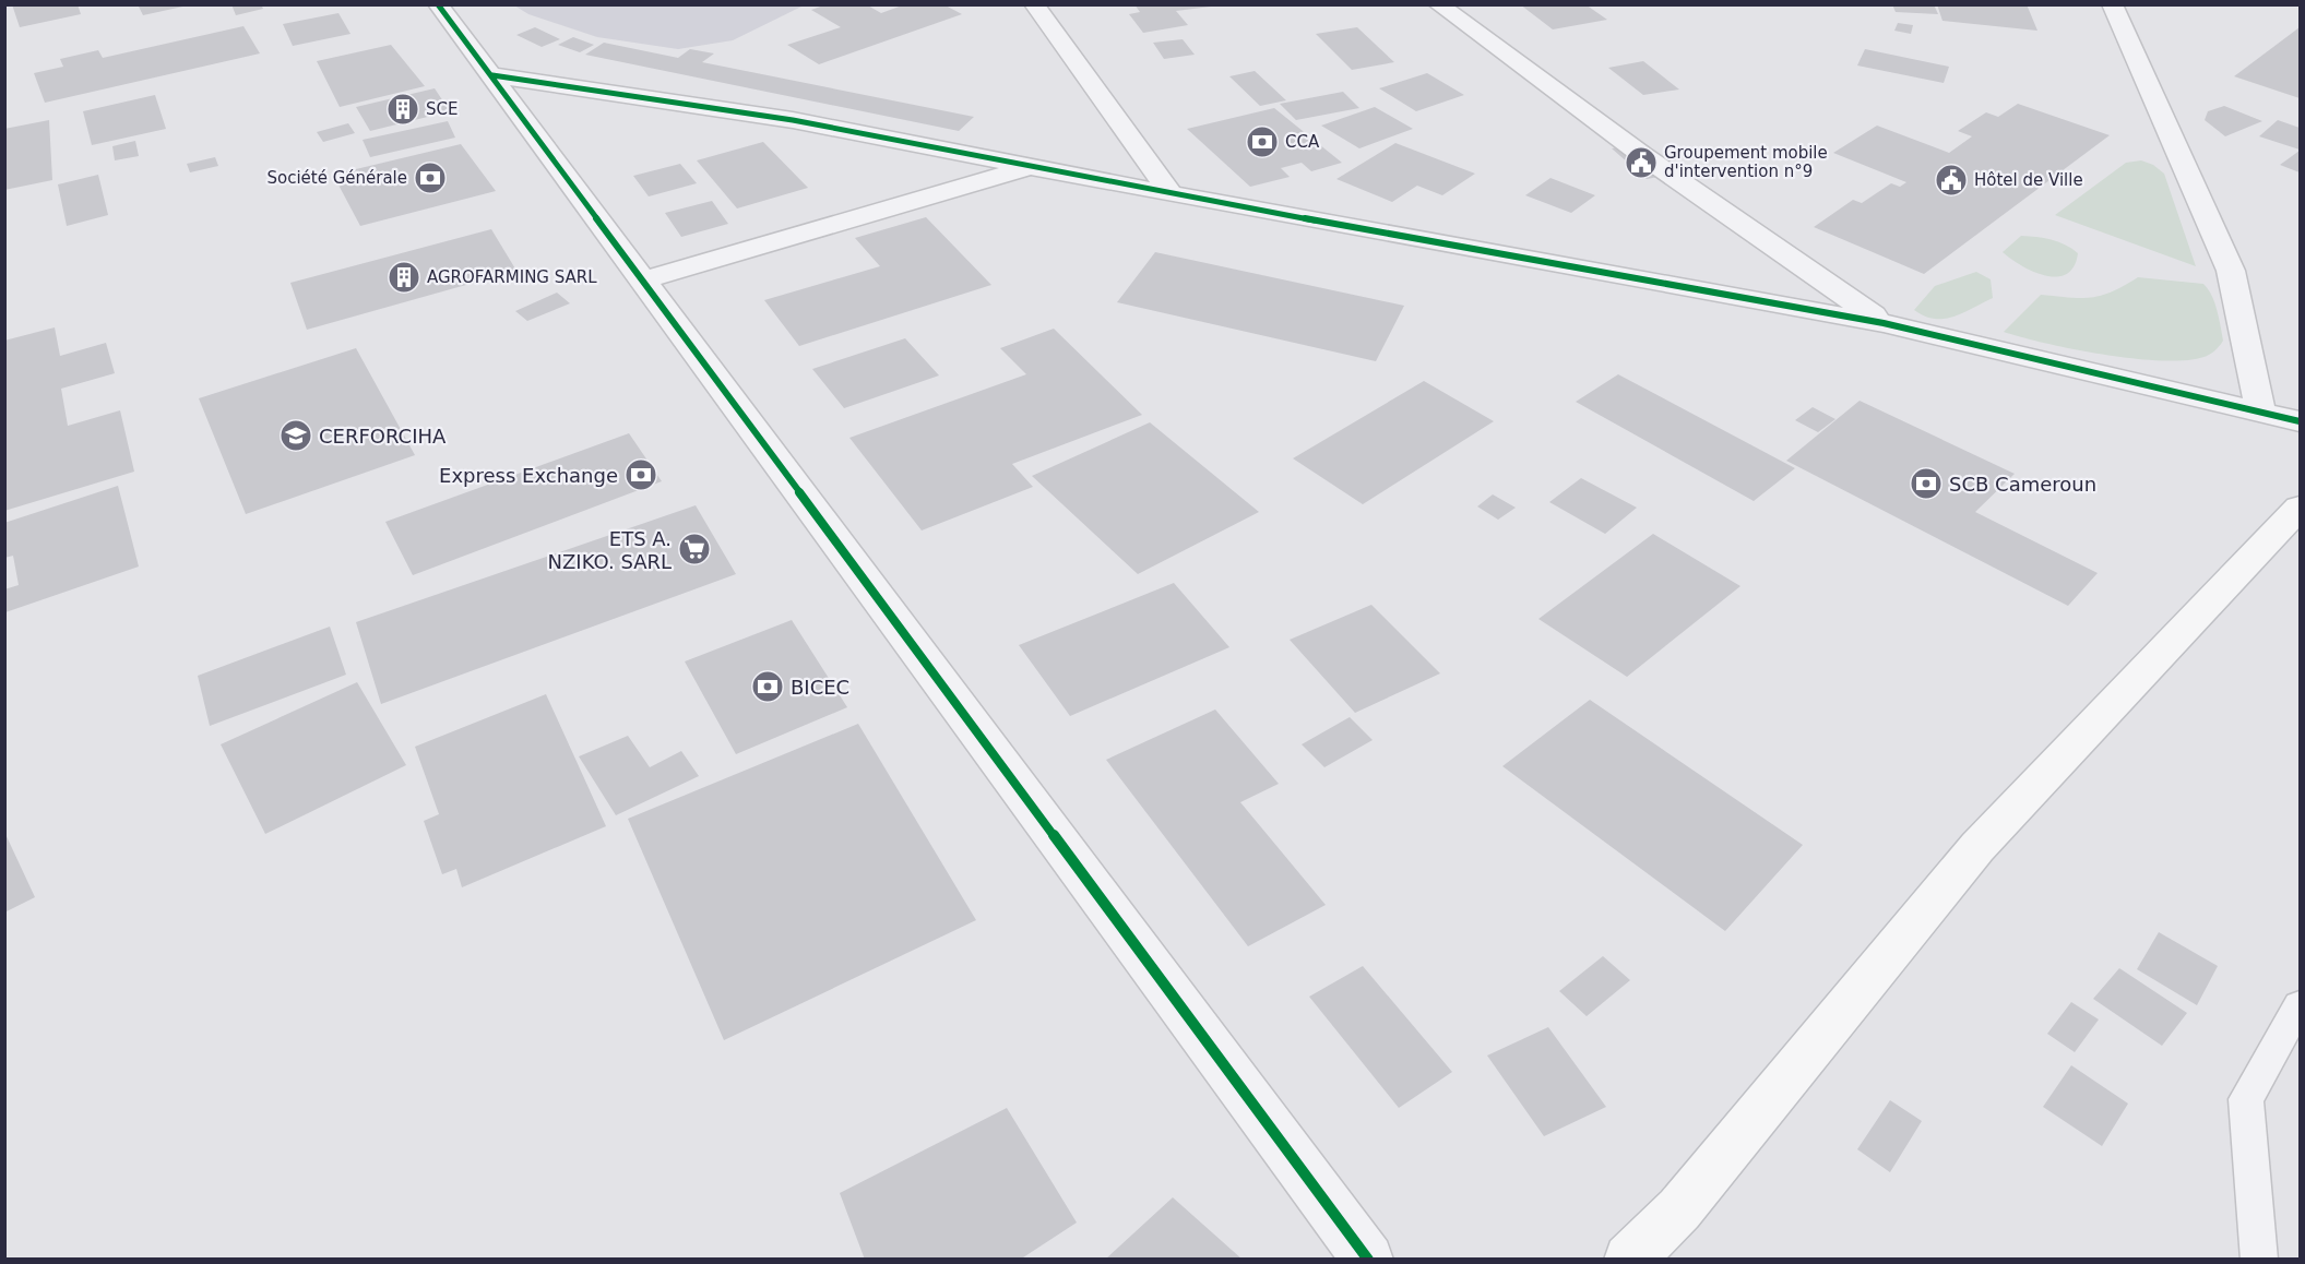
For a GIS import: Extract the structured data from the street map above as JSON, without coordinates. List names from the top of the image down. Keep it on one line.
{"places":{"building":["SCE","AGROFARMING SARL"],"bank":["CCA","Société Générale","Express Exchange","SCB Cameroun","BICEC"],"public building":["Groupement mobile d'intervention n°9","Hôtel de Ville"],"school or university":["CERFORCIHA"],"supermarket":["ETS A. NZIKO. SARL"]}}
